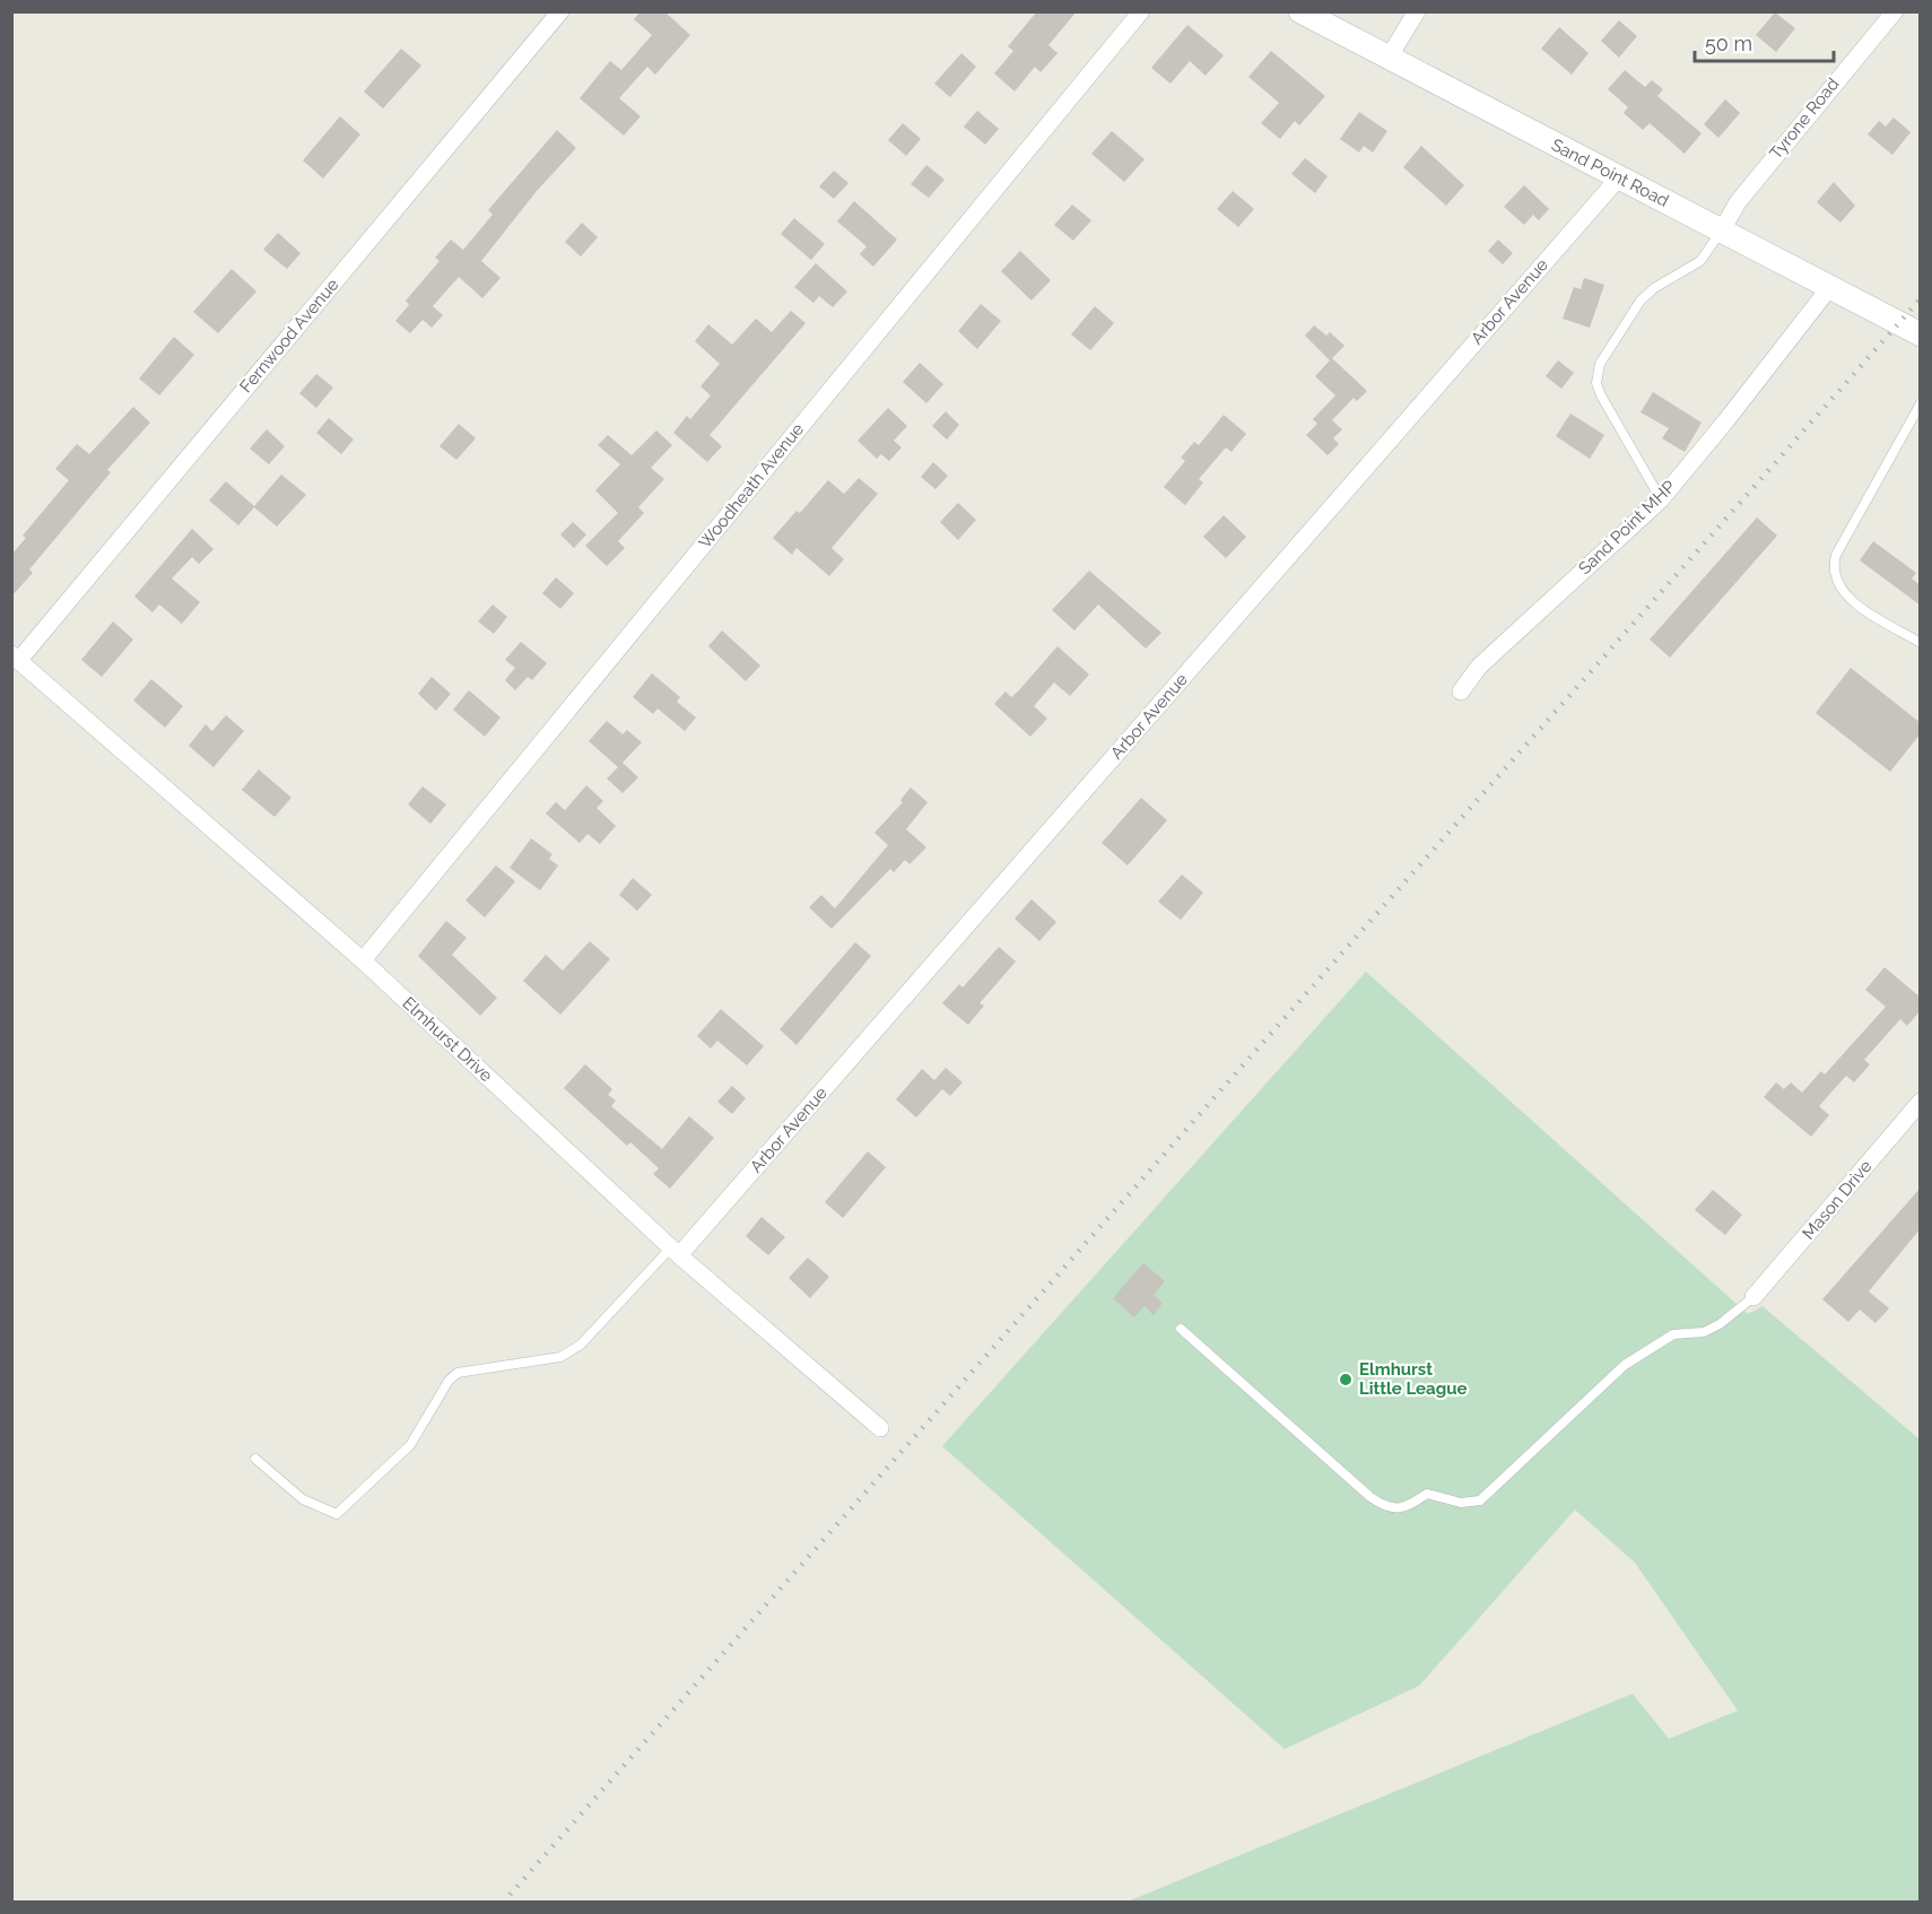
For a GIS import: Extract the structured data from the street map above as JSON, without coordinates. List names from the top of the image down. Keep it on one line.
{"streets":{"street":["Tyrone Road","Sand Point Road","Arbor Avenue","Fernwood Avenue","Woodheath Avenue","Sand Point MHP","Elmhurst Drive","Mason Drive"]},"crossings":[["Tyrone Road","Sand Point Road"],["Sand Point Road","Arbor Avenue"],["Sand Point Road","Sand Point MHP"],["Arbor Avenue","Elmhurst Drive"],["Fernwood Avenue","Elmhurst Drive"],["Woodheath Avenue","Elmhurst Drive"]],"places":["Elmhurst Little League"],"scale_bar":"50 m"}
